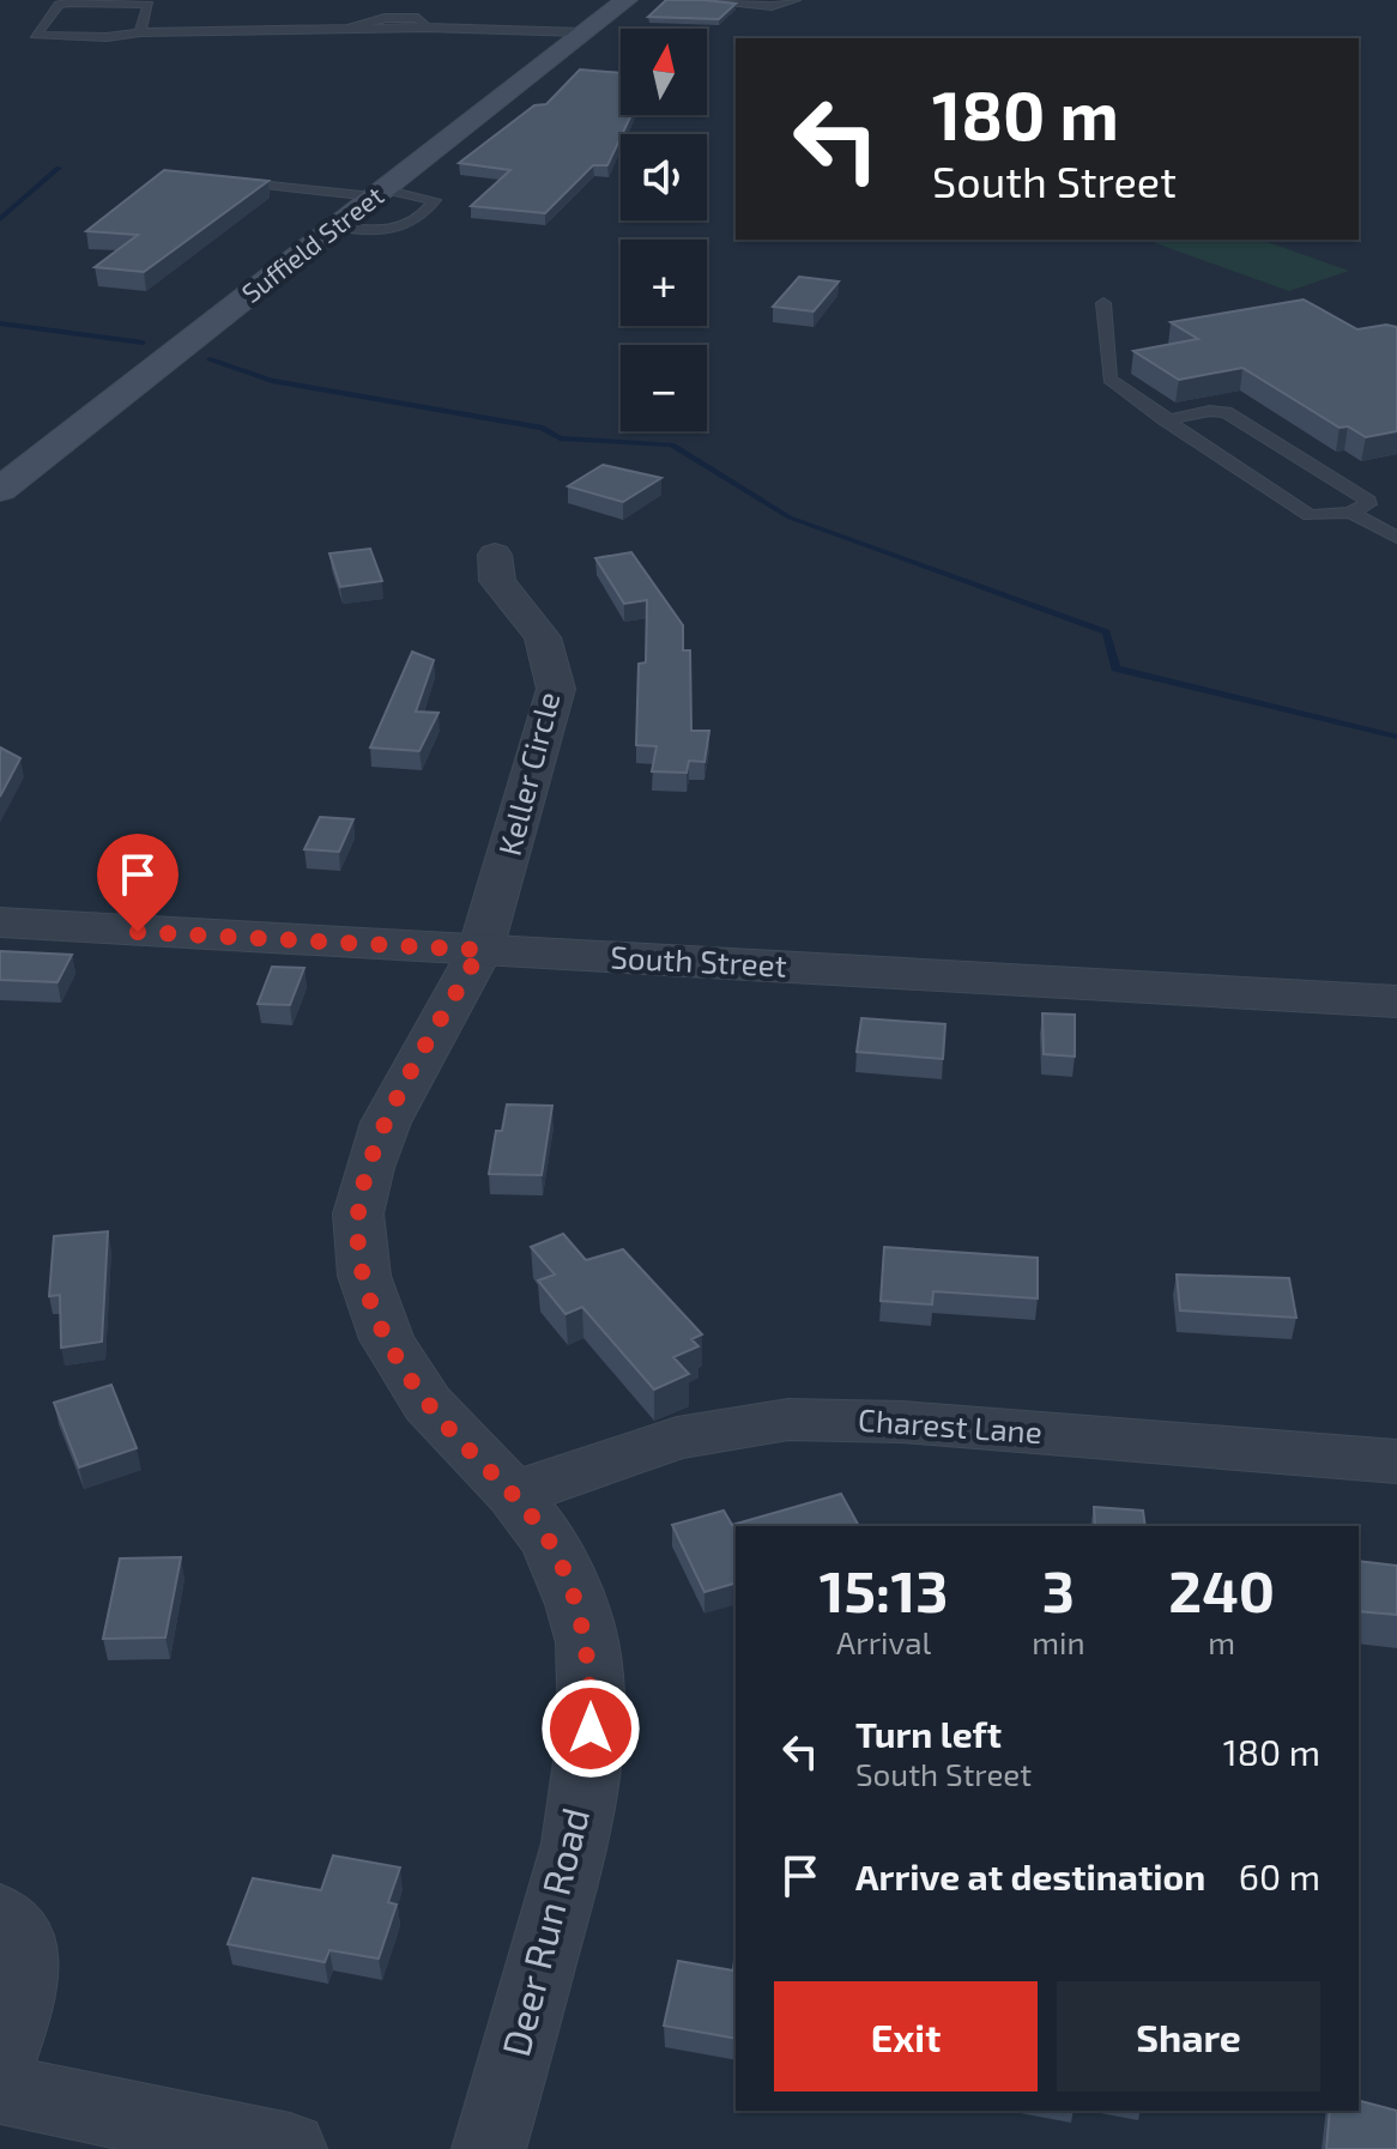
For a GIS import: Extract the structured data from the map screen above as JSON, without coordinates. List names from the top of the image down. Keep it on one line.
{"streets":{"main road":["Suffield Street"],"street":["Keller Circle","South Street","Charest Lane","Deer Run Road"]},"crossings":[["Keller Circle","South Street"],["Keller Circle","Deer Run Road"],["South Street","Deer Run Road"],["Charest Lane","Deer Run Road"]],"north":"top","page":{"map_buttons":["+","−"],"turn":["180 m","South Street"],"eta":["15:13","Arrival","3","min","240","m"],"list":[{"name":"Turn left","note":"South Street","value":"180 m"},{"name":"Arrive at destination","value":"60 m"}],"buttons":["Exit","Share"]}}
